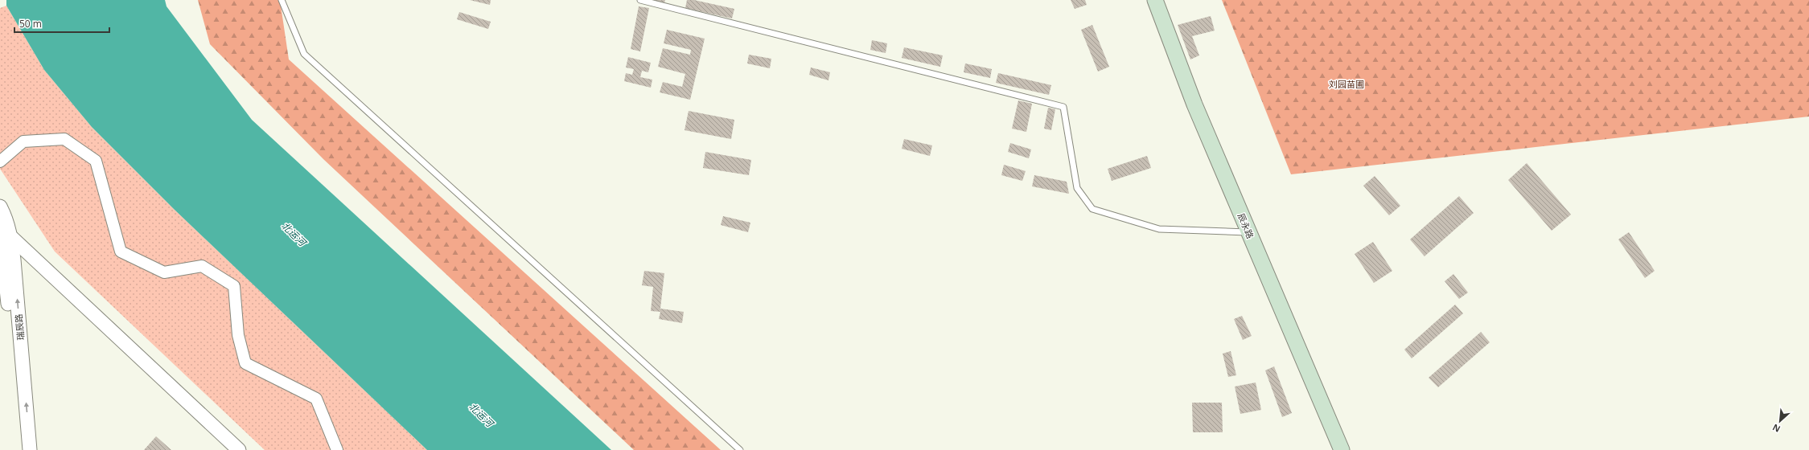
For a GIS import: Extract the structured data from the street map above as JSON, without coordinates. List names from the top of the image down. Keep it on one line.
{"streets":{"main road":["辰永路"],"street":["瑞辰路"]},"water":["北运河"],"parks":["刘园苗圃"],"scale_bar":"50 m","north":"bottom left"}
